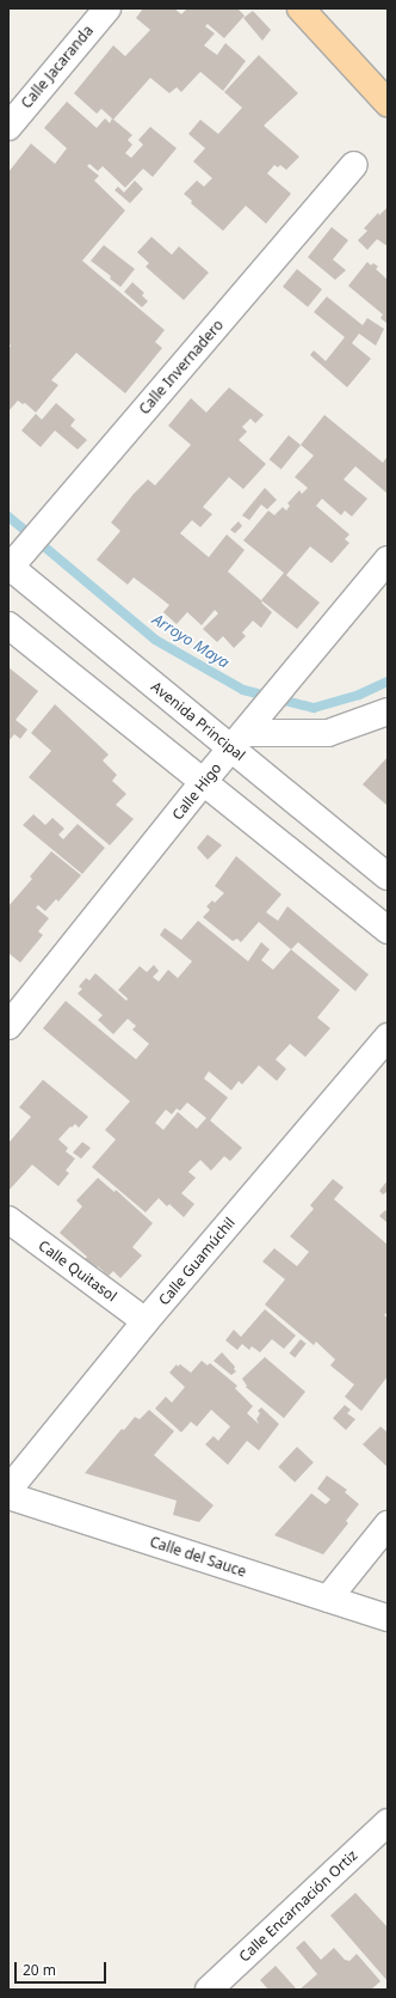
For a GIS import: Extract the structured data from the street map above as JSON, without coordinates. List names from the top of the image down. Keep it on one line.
{"streets":{"street":["Calle Jacaranda","Calle Invernadero","Avenida Principal","Calle Higo","Calle Guamúchil","Calle Quitasol","Calle del Sauce","Calle Encarnación Ortiz"]},"crossings":[["Calle Invernadero","Avenida Principal"],["Avenida Principal","Calle Higo"],["Calle Guamúchil","Calle Quitasol"]],"water":["Arroyo Maya"],"scale_bar":"20 m"}
